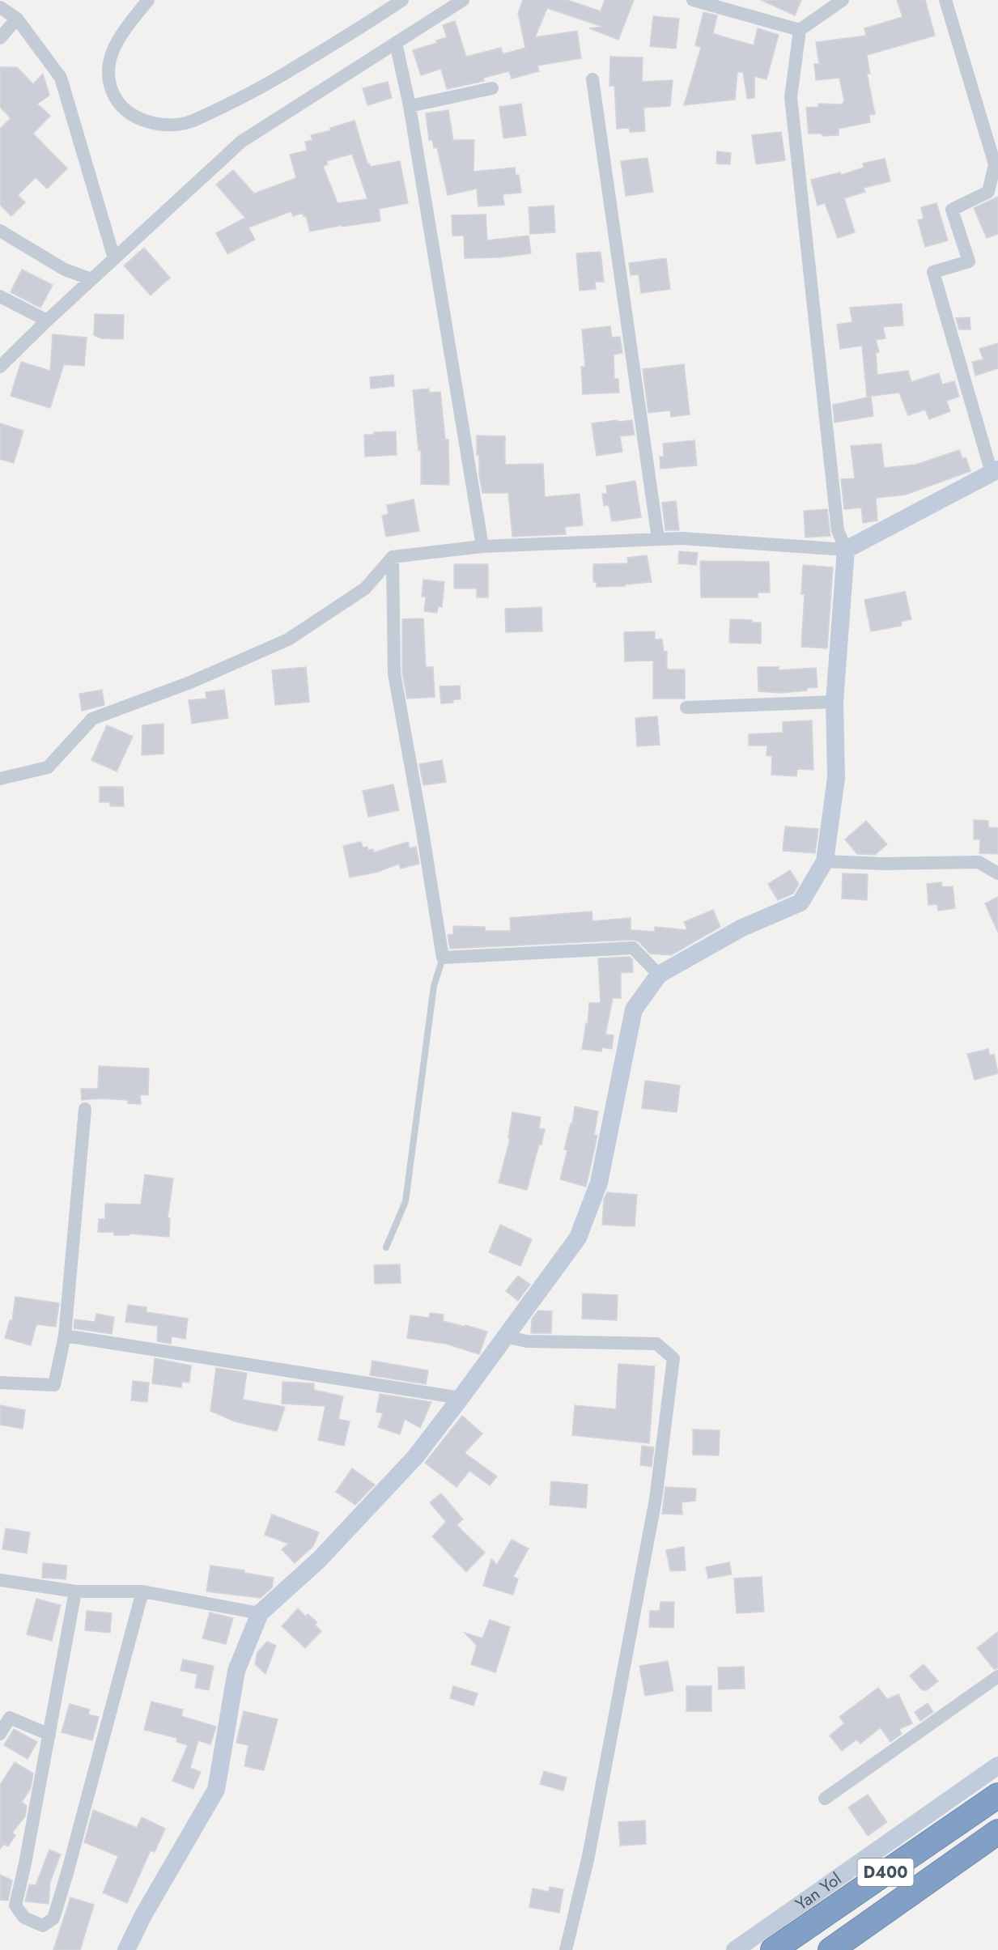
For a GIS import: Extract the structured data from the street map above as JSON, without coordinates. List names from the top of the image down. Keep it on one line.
{"streets":{"highway":["D400"],"street":["Yan Yol"]}}
